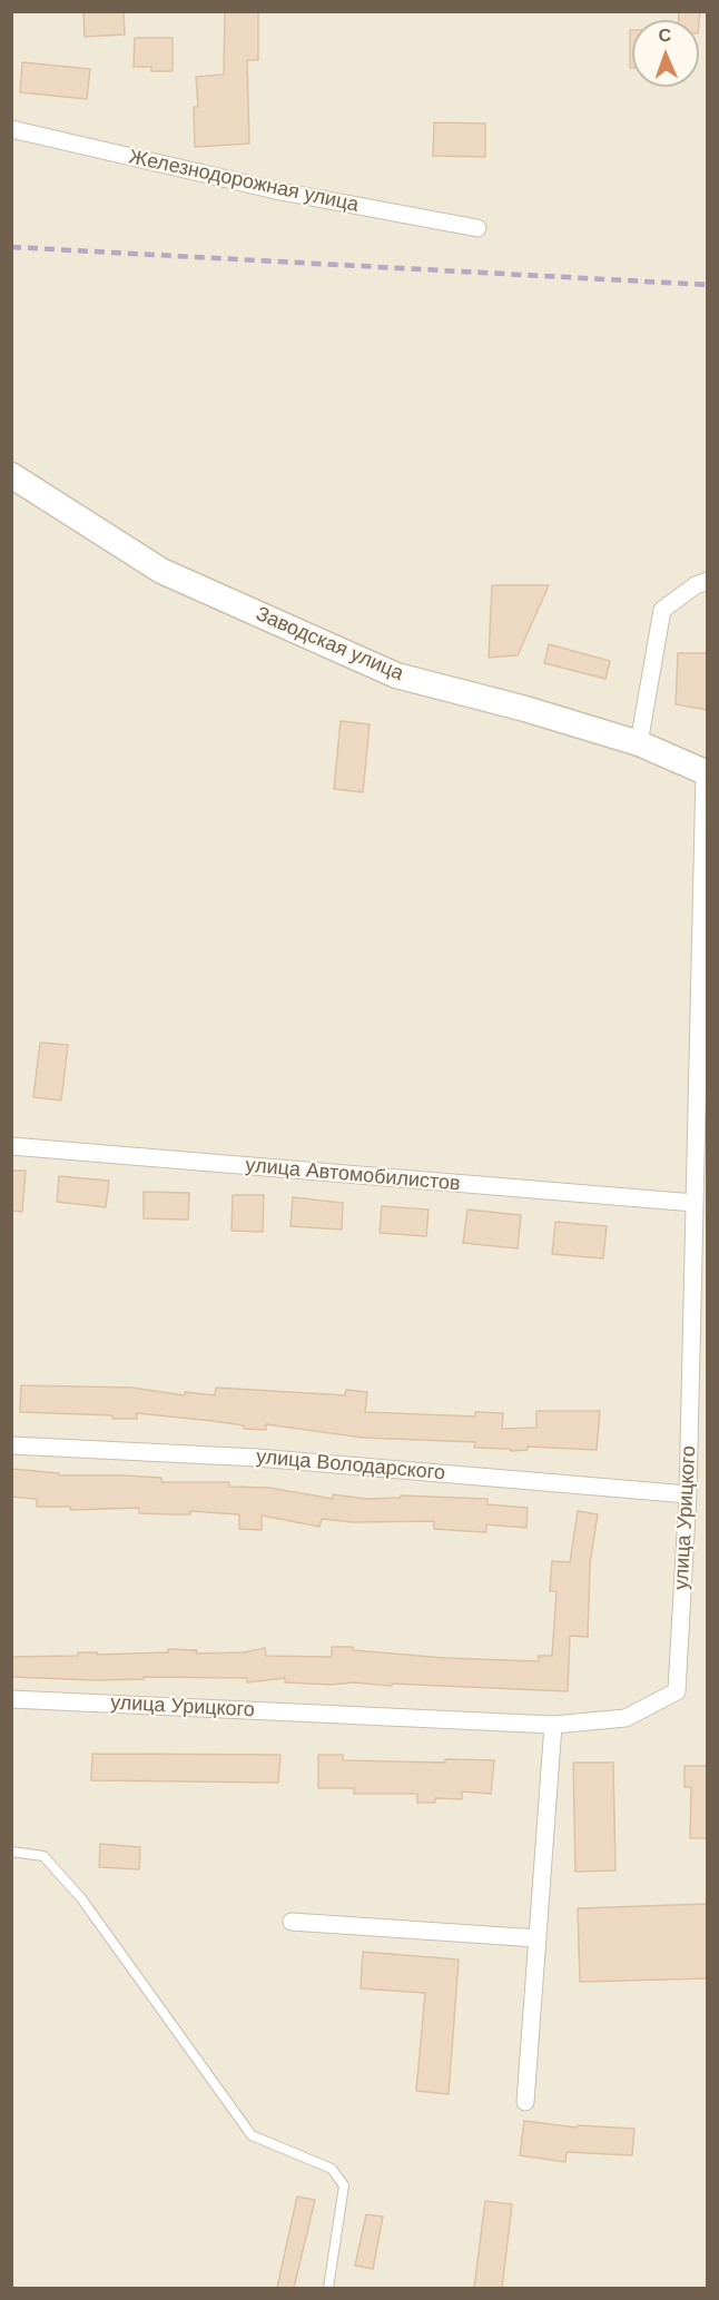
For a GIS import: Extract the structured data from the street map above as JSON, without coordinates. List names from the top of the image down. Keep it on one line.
{"streets":{"main road":["Заводская улица"],"street":["Железнодорожная улица","улица Автомобилистов","улица Володарского","улица Урицкого"]},"crossings":[["Заводская улица","улица Урицкого"],["улица Автомобилистов","улица Урицкого"],["улица Володарского","улица Урицкого"]],"north":"top"}
